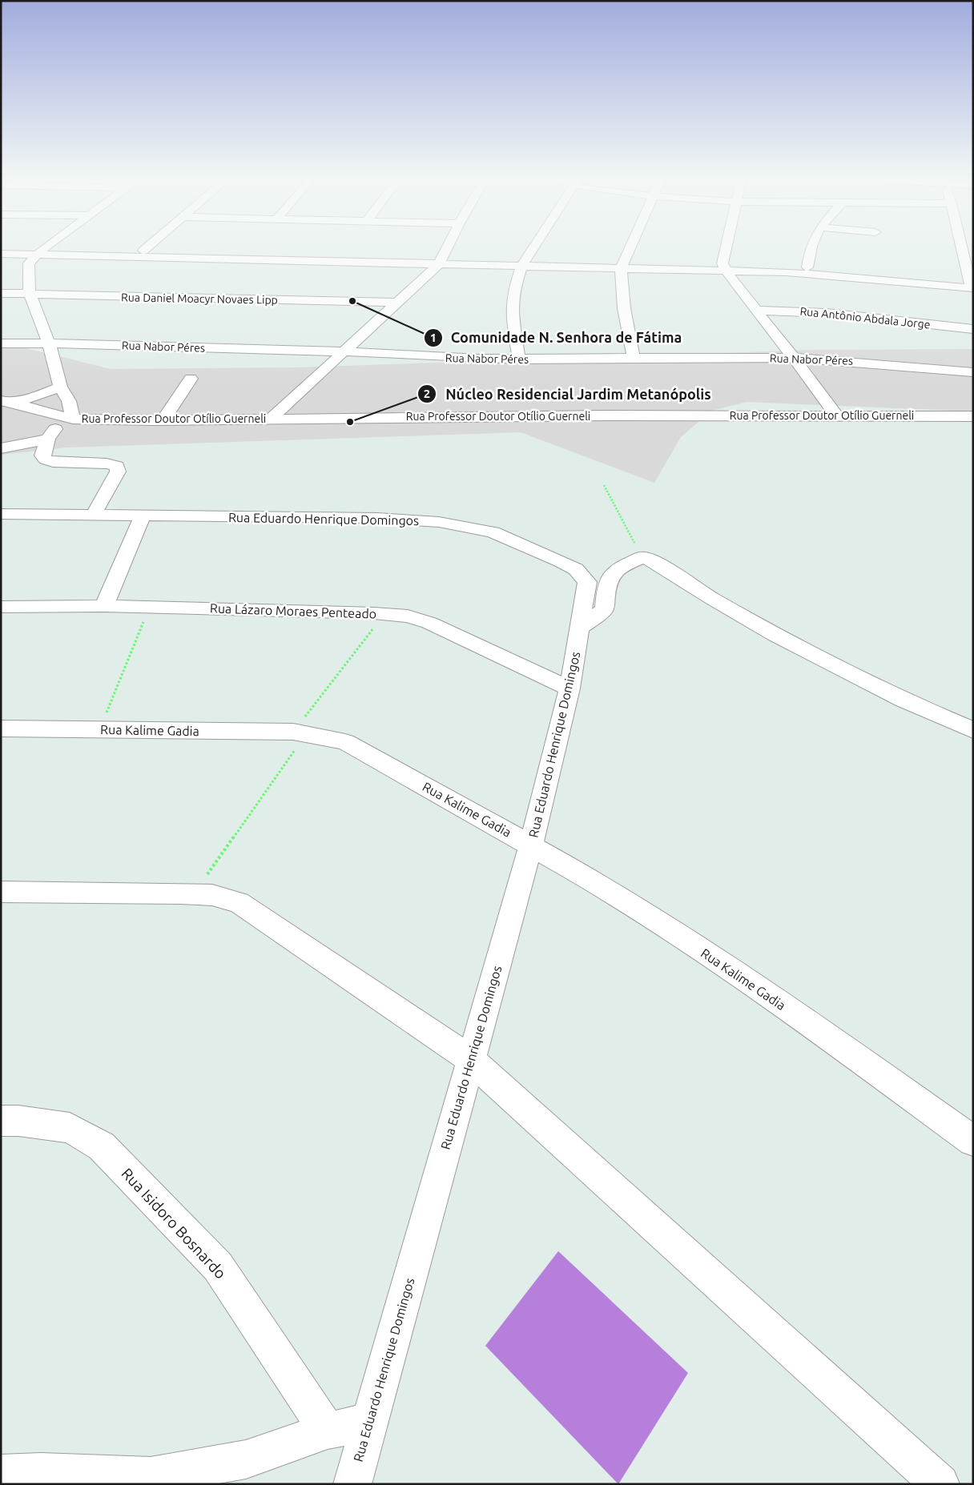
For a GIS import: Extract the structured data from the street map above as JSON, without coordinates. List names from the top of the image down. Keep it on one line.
{"streets":{"street":["Rua Daniel Moacyr Novaes Lipp","Rua Antônio Abdala Jorge","Rua Nabor Péres","Rua Professor Doutor Otílio Guerneli","Rua Eduardo Henrique Domingos","Rua Lázaro Moraes Penteado","Rua Kalime Gadia","Rua Isidoro Bosnardo"]},"crossings":[["Rua Eduardo Henrique Domingos","Rua Lázaro Moraes Penteado"],["Rua Eduardo Henrique Domingos","Rua Kalime Gadia"]],"places":["Comunidade N. Senhora de Fátima","Núcleo Residencial Jardim Metanópolis"]}
